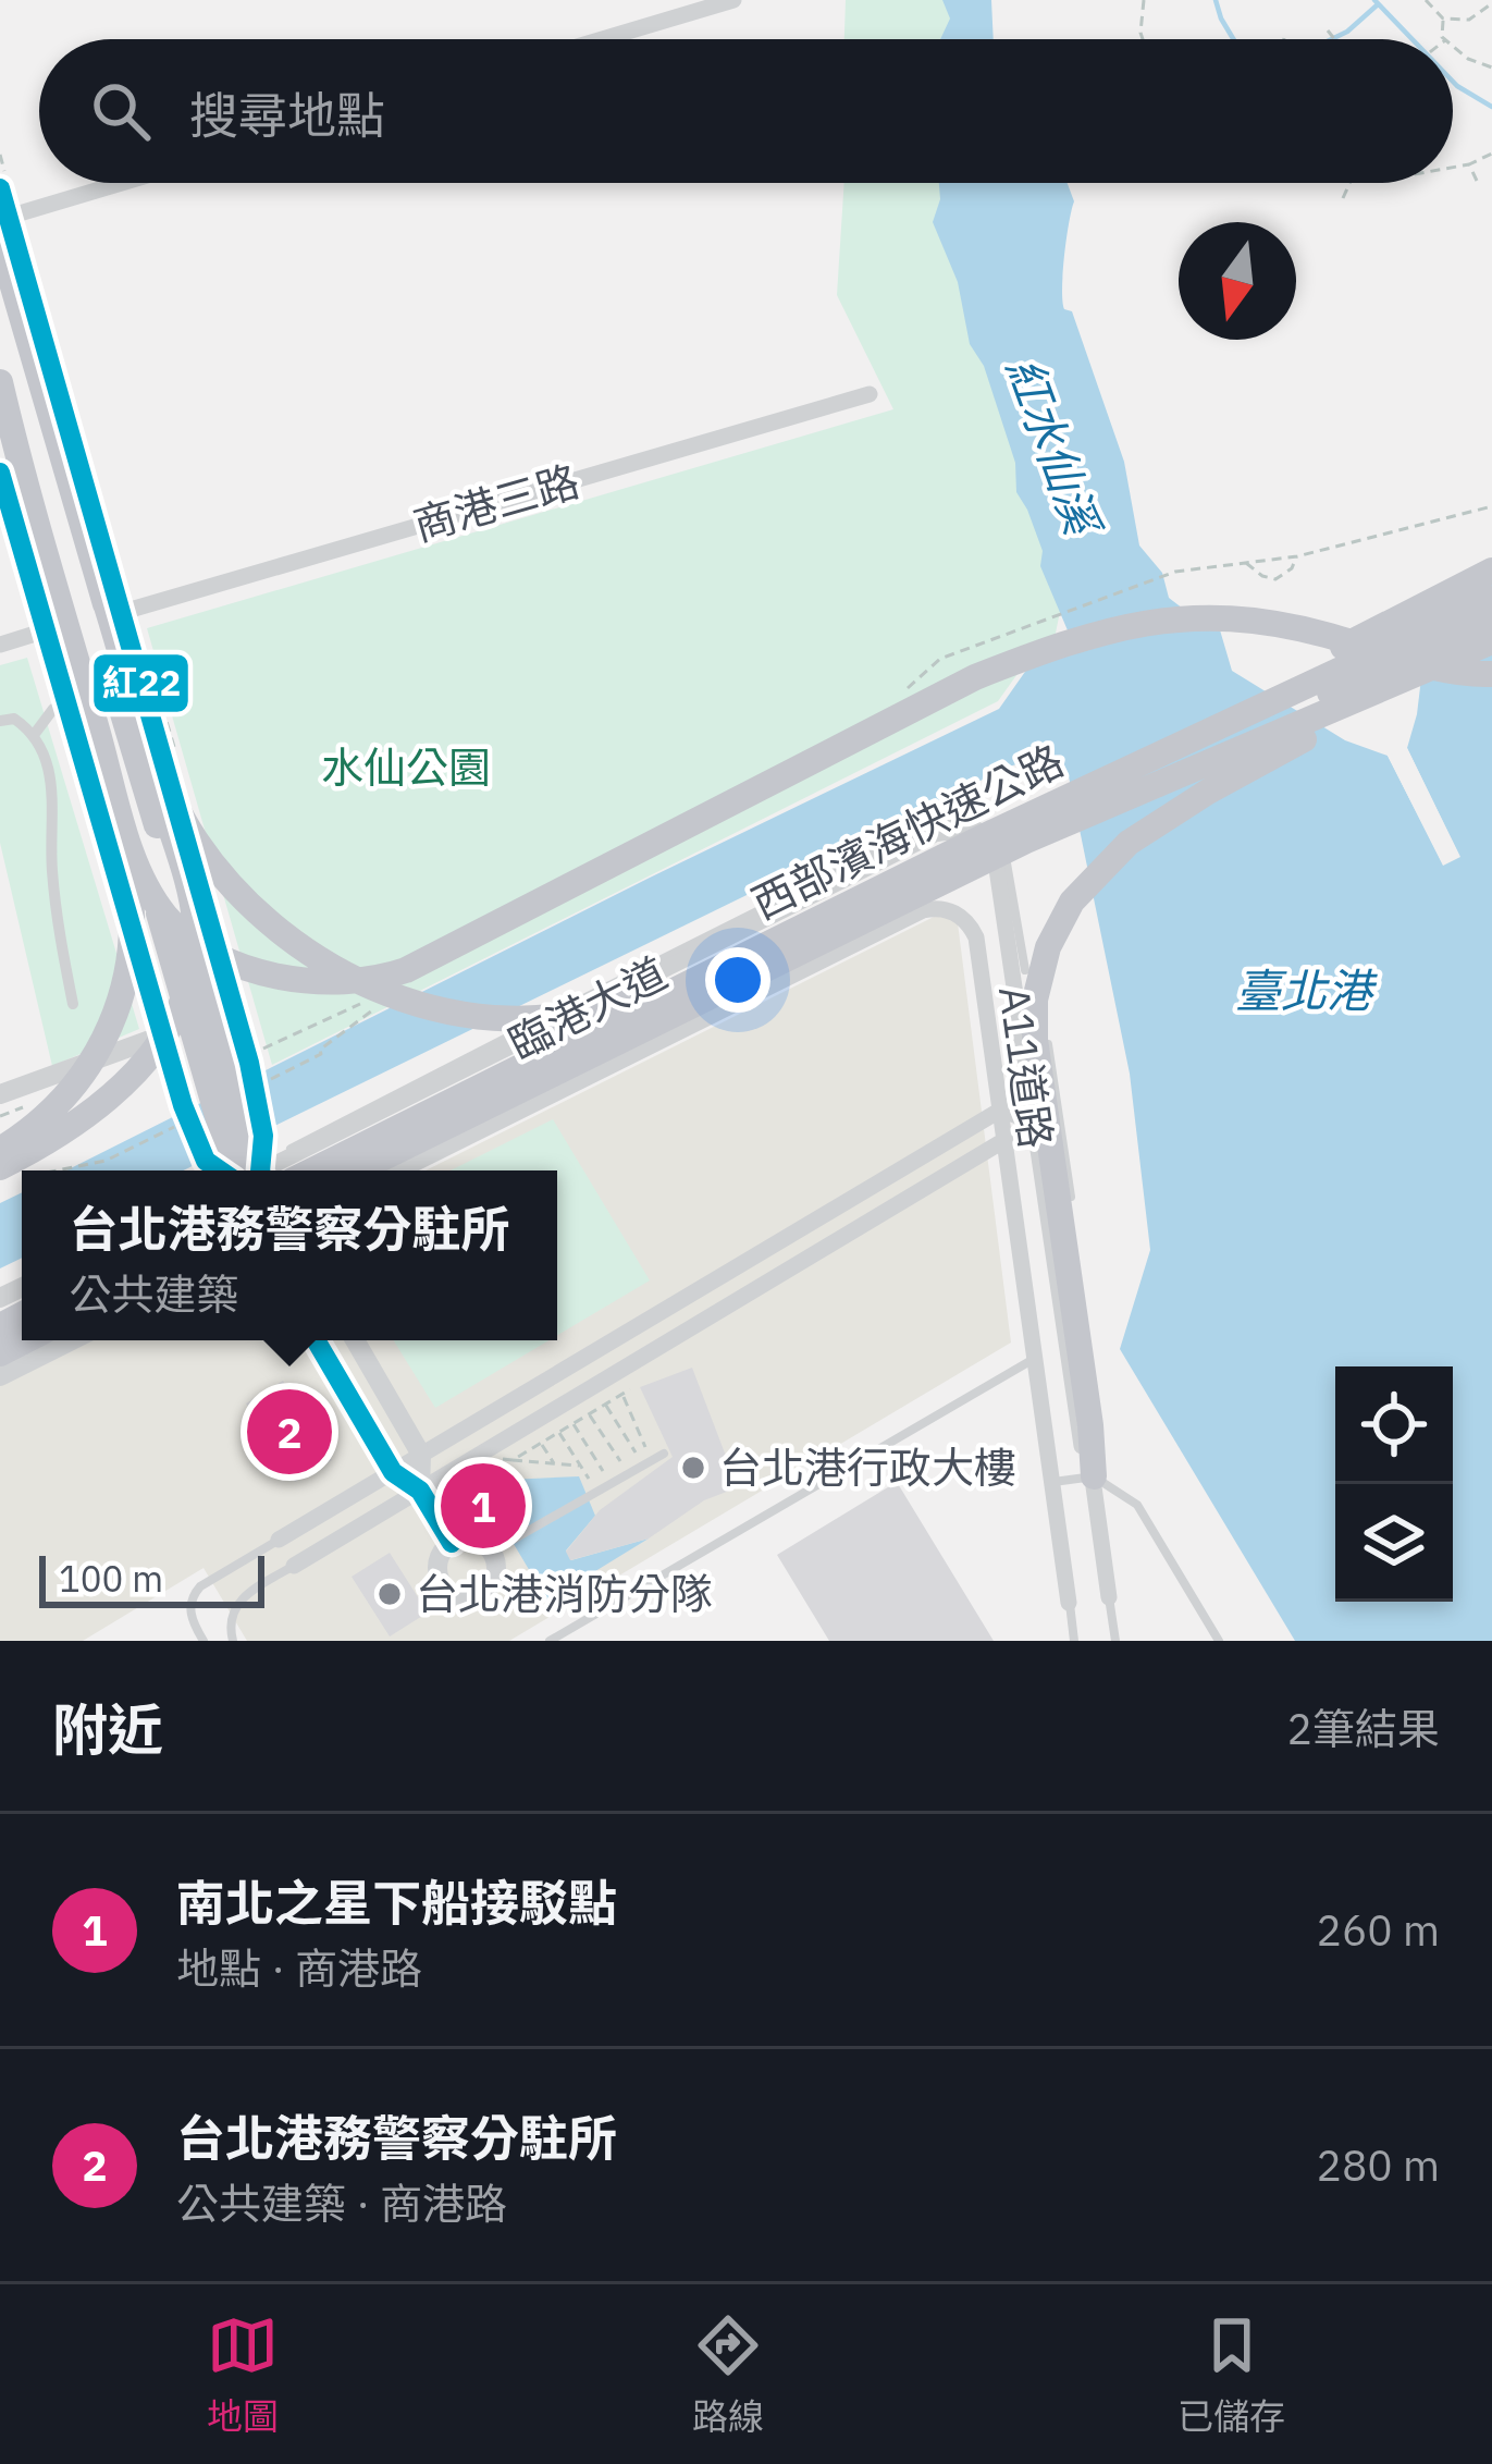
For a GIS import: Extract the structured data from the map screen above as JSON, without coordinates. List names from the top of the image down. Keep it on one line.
{"streets":{"highway":["西部濱海快速公路"],"street":["商港三路","臨港大道","A11道路"]},"crossings":[["臨港大道","A11道路"]],"water":["紅水仙溪","臺北港"],"parks":["水仙公園"],"places":["台北港行政大樓","台北港消防分隊"],"lines":["transit line 紅22"],"scale_bar":"100 m","north":"bottom","page":{"search":"搜尋地點","popup":["台北港務警察分駐所","公共建築"],"pins":["2","1"],"scale":"100 m","heading":["附近","2筆結果"],"list":[{"mark":"1","name":"南北之星下船接駁點","note":"地點 · 商港路","value":"260 m"},{"mark":"2","name":"台北港務警察分駐所","note":"公共建築 · 商港路","value":"280 m"}],"nav":["地圖","路線","已儲存"]}}
